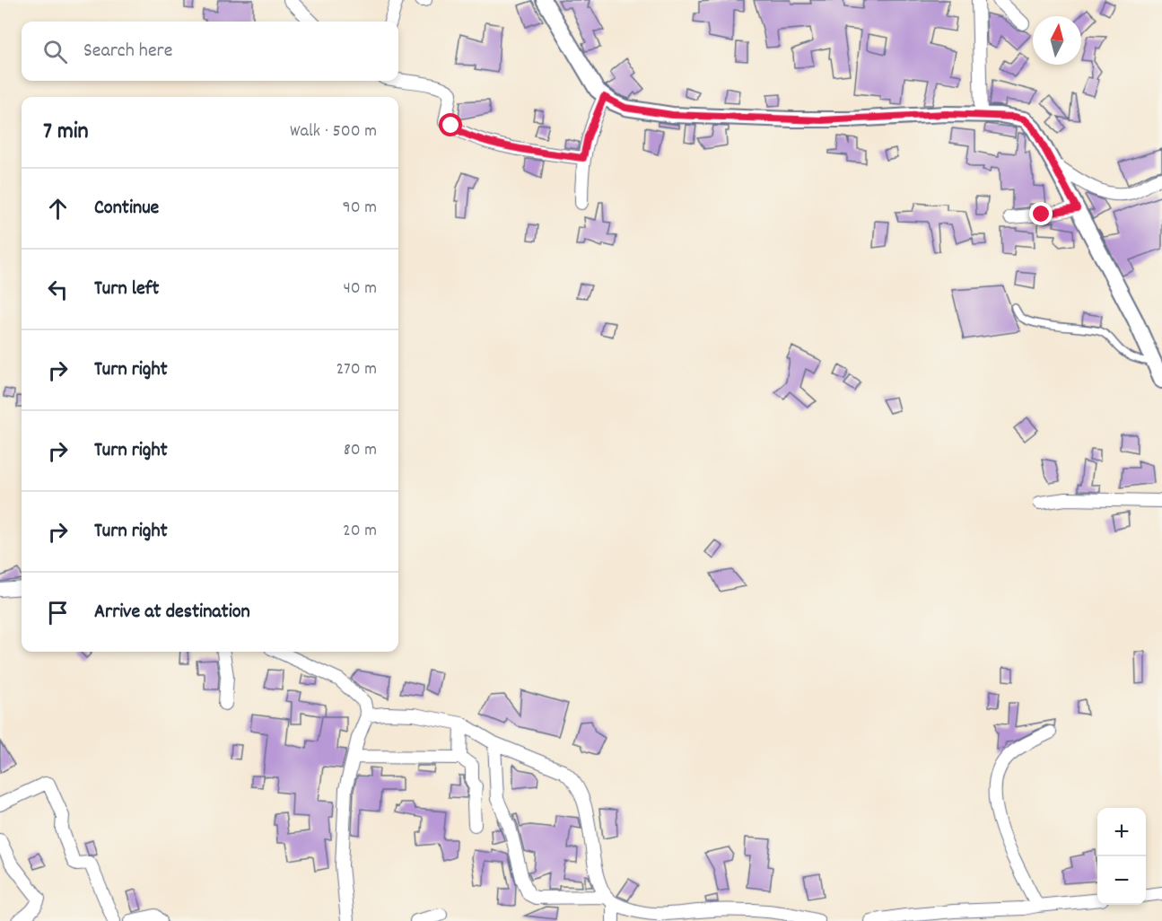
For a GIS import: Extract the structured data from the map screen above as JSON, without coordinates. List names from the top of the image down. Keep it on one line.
{"north":"top","page":{"search":"Search here","heading":["7 min","Walk · 500 m"],"list":[["Continue","90 m"],["Turn left","40 m"],["Turn right","270 m"],["Turn right","80 m"],["Turn right","20 m"],"Arrive at destination"],"map_buttons":["+","−"]}}
